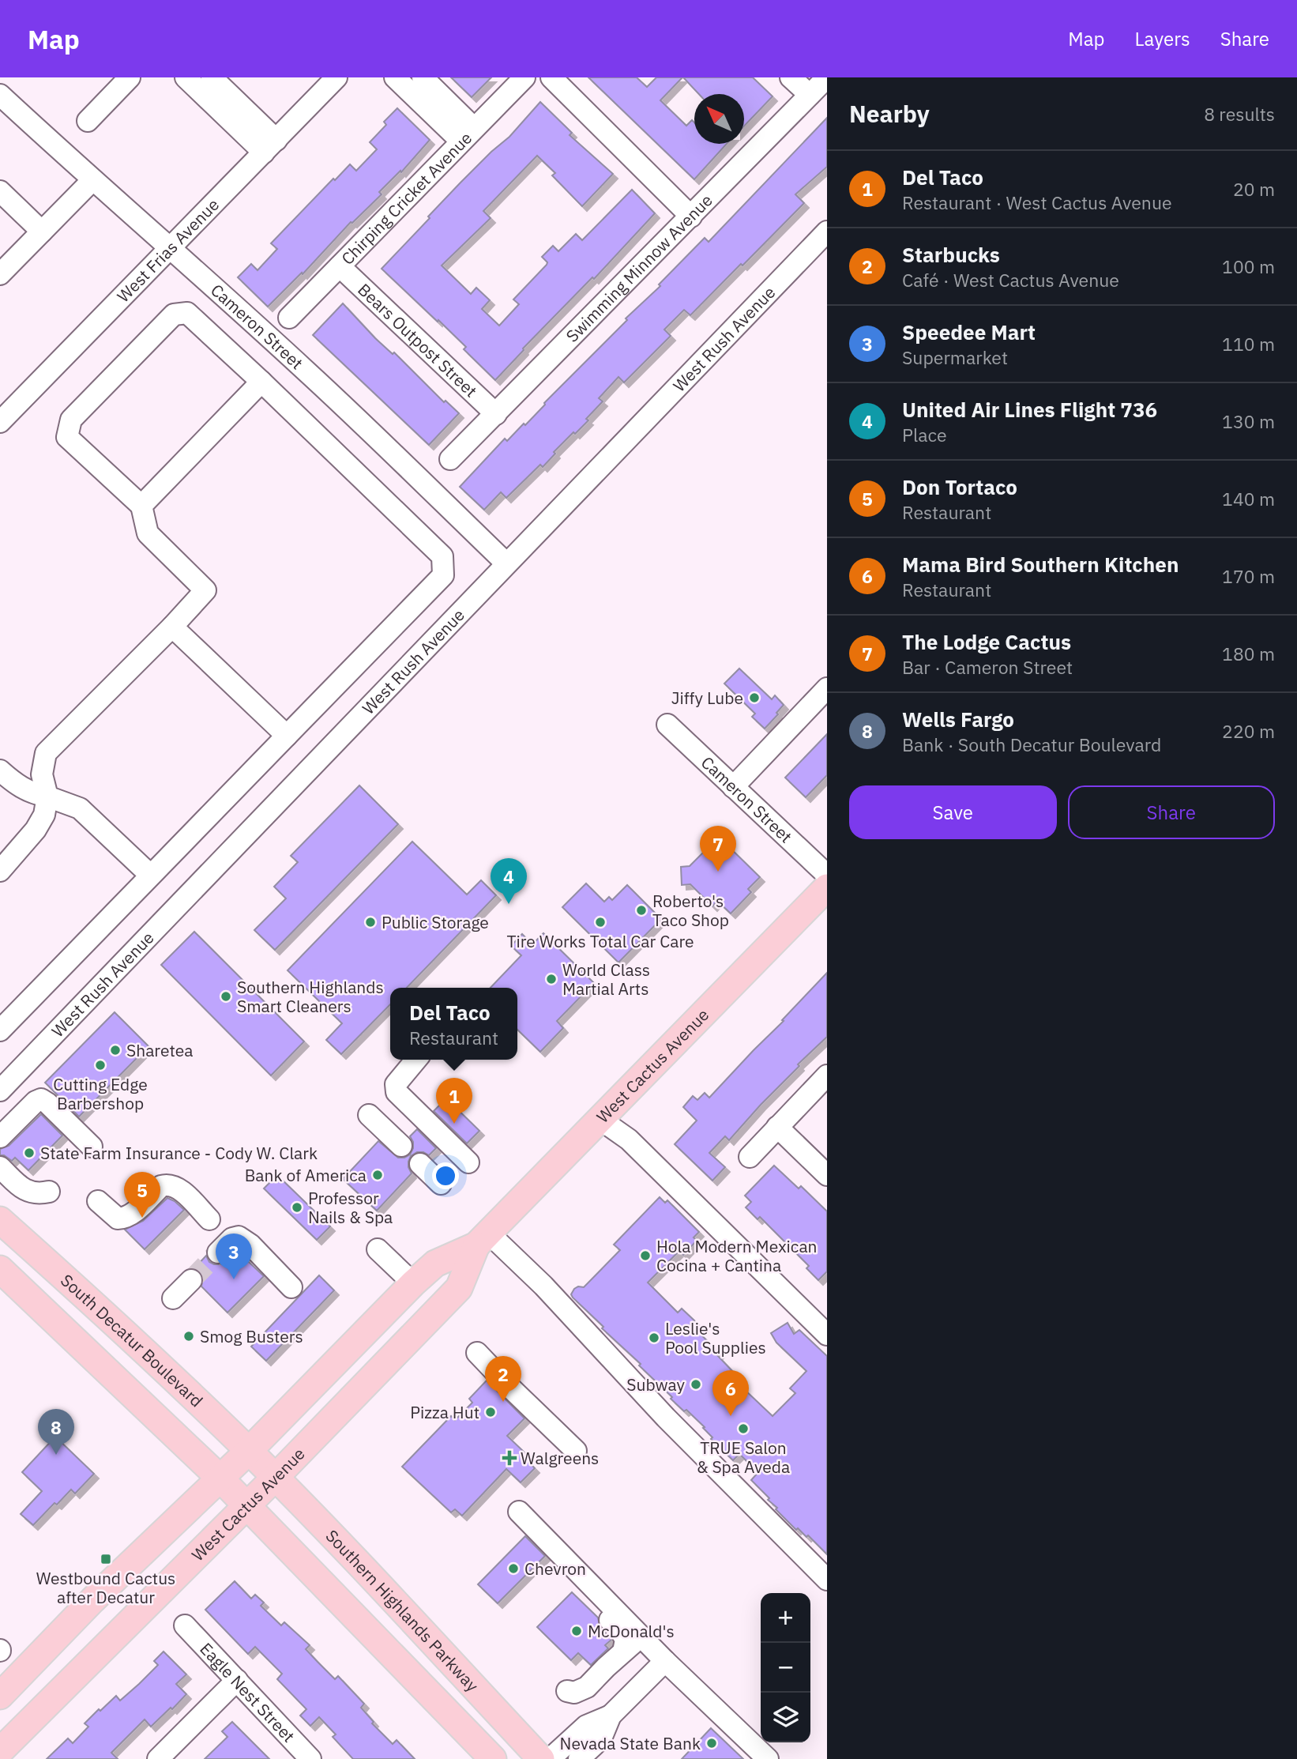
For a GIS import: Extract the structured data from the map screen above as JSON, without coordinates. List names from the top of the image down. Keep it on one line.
{"streets":{"main road":["West Cactus Avenue","South Decatur Boulevard","Southern Highlands Parkway"],"street":["Chirping Cricket Avenue","West Frias Avenue","Swimming Minnow Avenue","Cameron Street","West Rush Avenue","Bears Outpost Street","Eagle Nest Street"]},"crossings":[["Chirping Cricket Avenue","Bears Outpost Street"],["West Frias Avenue","Cameron Street"],["Swimming Minnow Avenue","Bears Outpost Street"],["Cameron Street","West Rush Avenue"],["West Cactus Avenue","South Decatur Boulevard"],["West Cactus Avenue","Southern Highlands Parkway"],["South Decatur Boulevard","Southern Highlands Parkway"]],"places":{"other":["Jiffy Lube","Roberto's Taco Shop","Public Storage","Tire Works Total Car Care","World Class Martial Arts","Southern Highlands Smart Cleaners","Sharetea","Cutting Edge Barbershop","State Farm Insurance - Cody W. Clark","Bank of America","Professor Nails & Spa","Hola Modern Mexican Cocina + Cantina","Smog Busters","Leslie's Pool Supplies","Subway","Pizza Hut","TRUE Salon & Spa Aveda","Chevron","McDonald's","Nevada State Bank"],"health":["Walgreens"],"transit":["Westbound Cactus after Decatur"]},"north":"top left","page":{"header":"Map","nav":["Map","Layers","Share"],"heading":["Nearby","8 results"],"list":[{"mark":"1","name":"Del Taco","note":"Restaurant · West Cactus Avenue","value":"20 m"},{"mark":"2","name":"Starbucks","note":"Café · West Cactus Avenue","value":"100 m"},{"mark":"3","name":"Speedee Mart","note":"Supermarket","value":"110 m"},{"mark":"4","name":"United Air Lines Flight 736","note":"Place","value":"130 m"},{"mark":"5","name":"Don Tortaco","note":"Restaurant","value":"140 m"},{"mark":"6","name":"Mama Bird Southern Kitchen","note":"Restaurant","value":"170 m"},{"mark":"7","name":"The Lodge Cactus","note":"Bar · Cameron Street","value":"180 m"},{"mark":"8","name":"Wells Fargo","note":"Bank · South Decatur Boulevard","value":"220 m"}],"buttons":["Save","Share"],"pins":["7","4","1","5","3","2","6","8"],"popup":["Del Taco","Restaurant"],"map_buttons":["+","−"]}}
